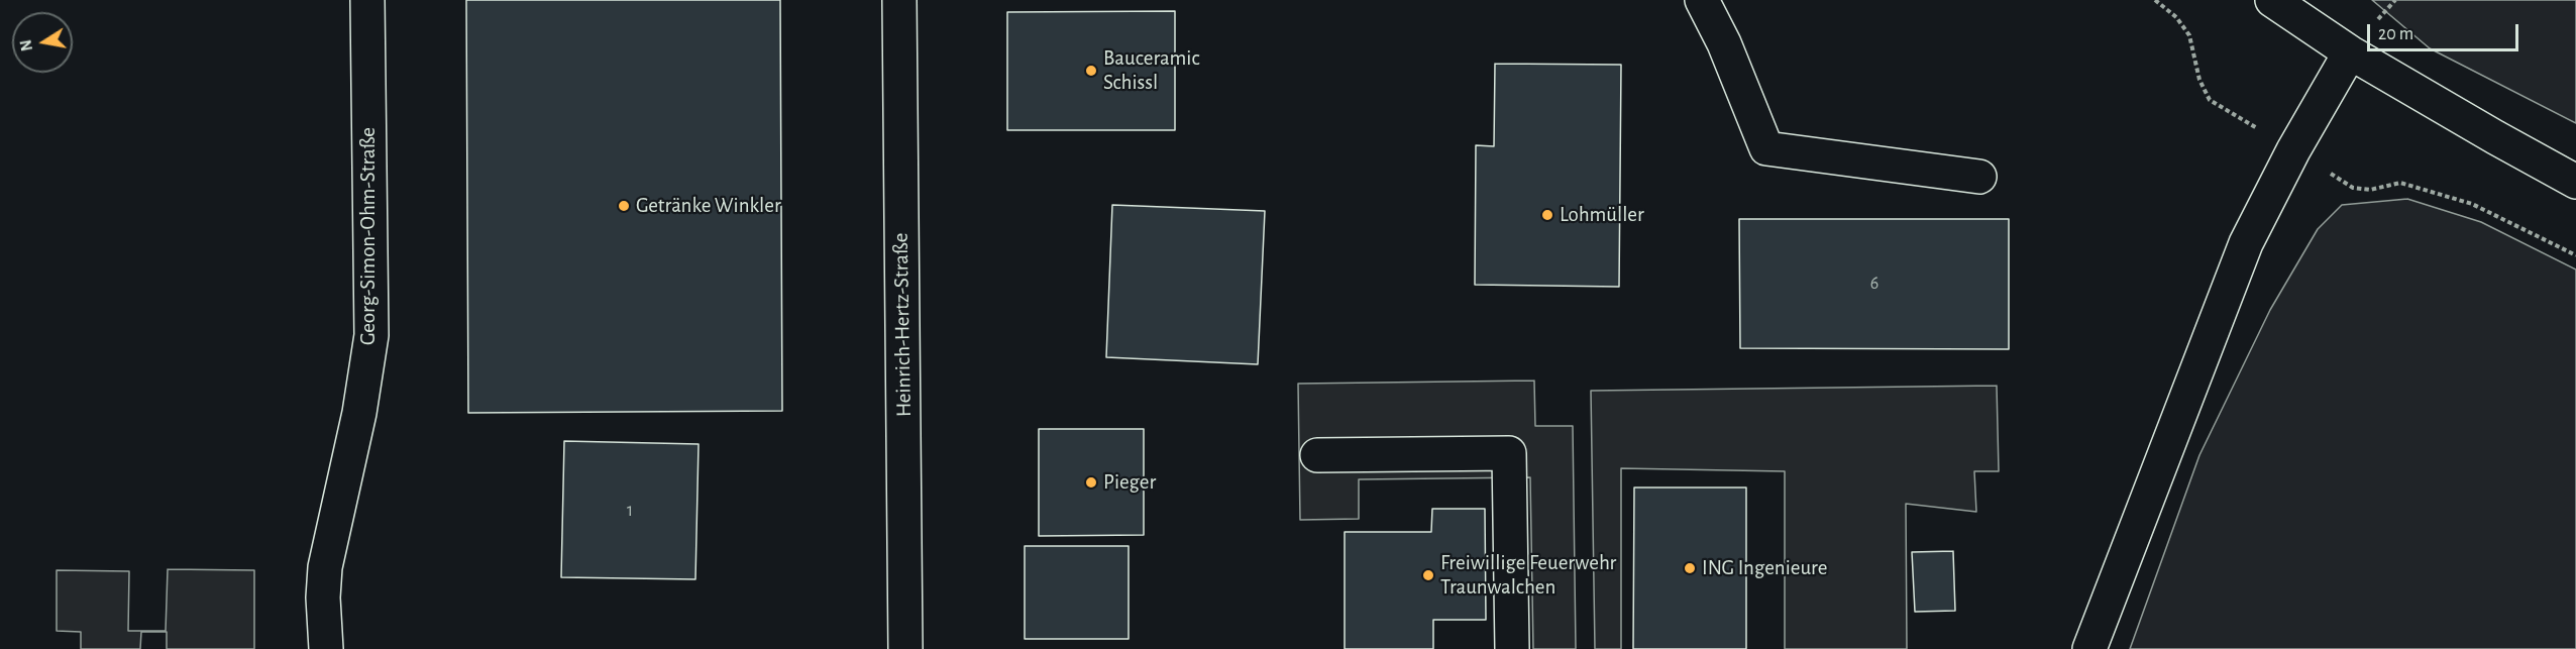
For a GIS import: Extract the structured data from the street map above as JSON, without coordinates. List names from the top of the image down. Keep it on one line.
{"streets":{"street":["Georg-Simon-Ohm-Straße","Heinrich-Hertz-Straße"]},"places":["Bauceramic Schissl","Getränke Winkler","Lohmüller","Pieger","ING Ingenieure","Freiwillige Feuerwehr Traunwalchen"],"house_numbers":["6","1"],"scale_bar":"20 m","north":"left"}
